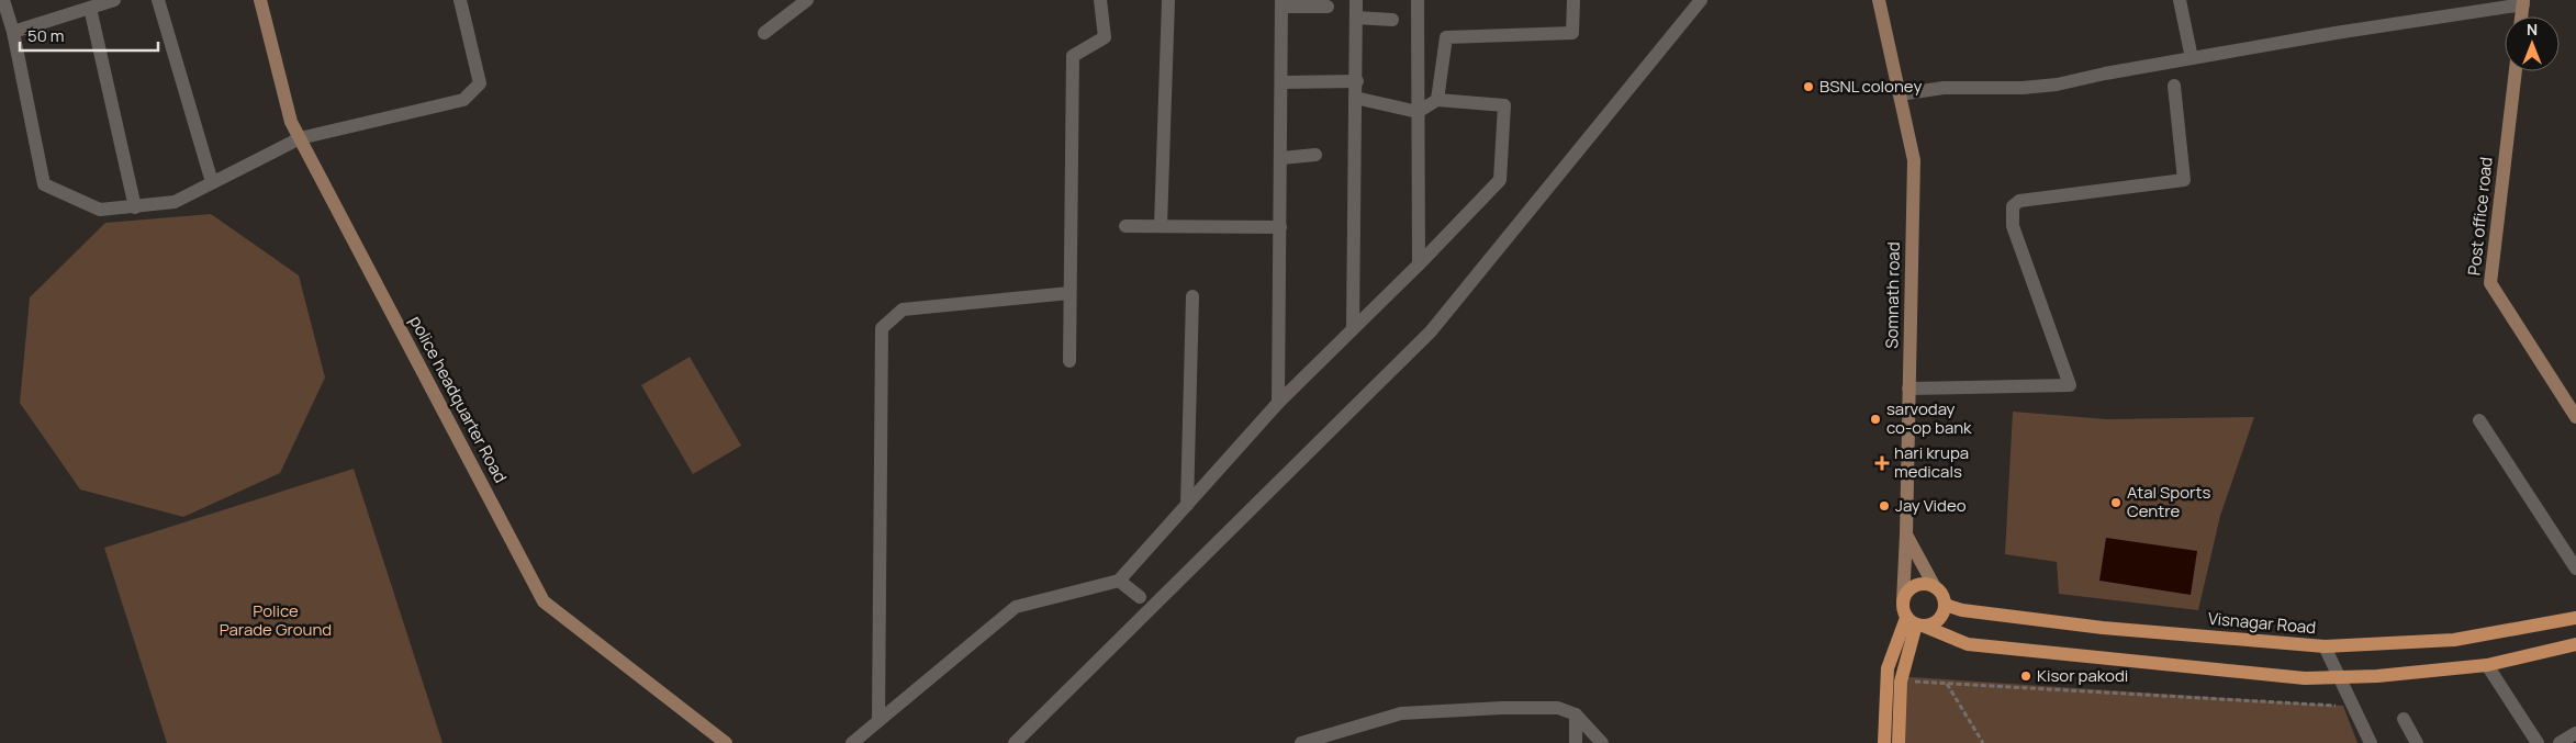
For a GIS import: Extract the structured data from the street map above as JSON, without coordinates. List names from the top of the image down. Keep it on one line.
{"streets":{"main road":["Visnagar Road"],"street":["Post office road","Somnath road","police headquarter Road"]},"crossings":[["Somnath road","Visnagar Road"]],"parks":["Police Parade Ground"],"places":{"other":["BSNL coloney","sarvoday co-op bank","Atal Sports Centre","Jay Video","Kisor pakodi"],"health":["hari krupa medicals"]},"scale_bar":"50 m","north":"top"}
